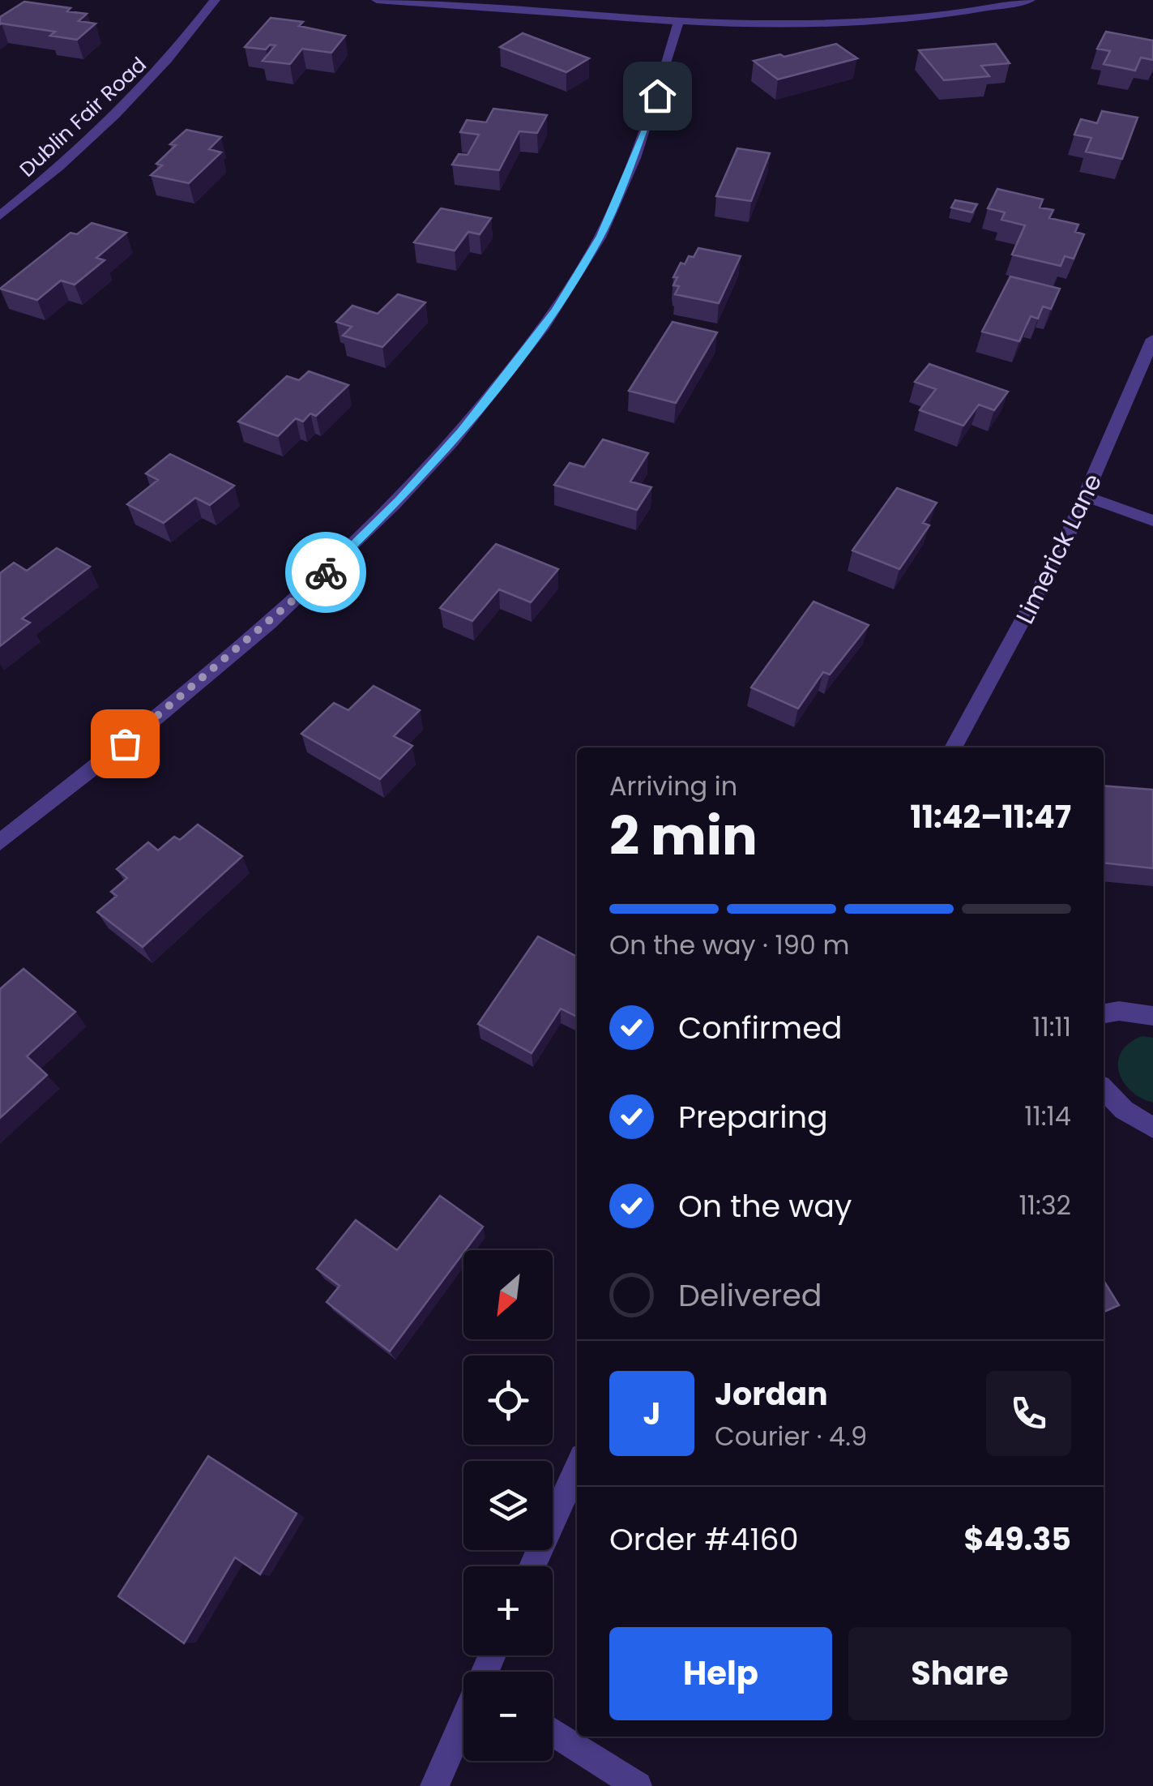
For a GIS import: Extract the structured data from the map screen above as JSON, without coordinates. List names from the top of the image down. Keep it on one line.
{"streets":{"street":["Dublin Fair Road","Limerick Lane"]},"north":"bottom left","page":{"heading":["2 min","Arriving in","11:42–11:47"],"panel":["Jordan","Courier · 4.9","Order #4160","$49.35"],"bar":"On the way · 190 m","list":[["Confirmed","11:11"],["Preparing","11:14"],["On the way","11:32"],"Delivered"],"map_buttons":["+","−"],"round":"J","buttons":["Help","Share"]}}
